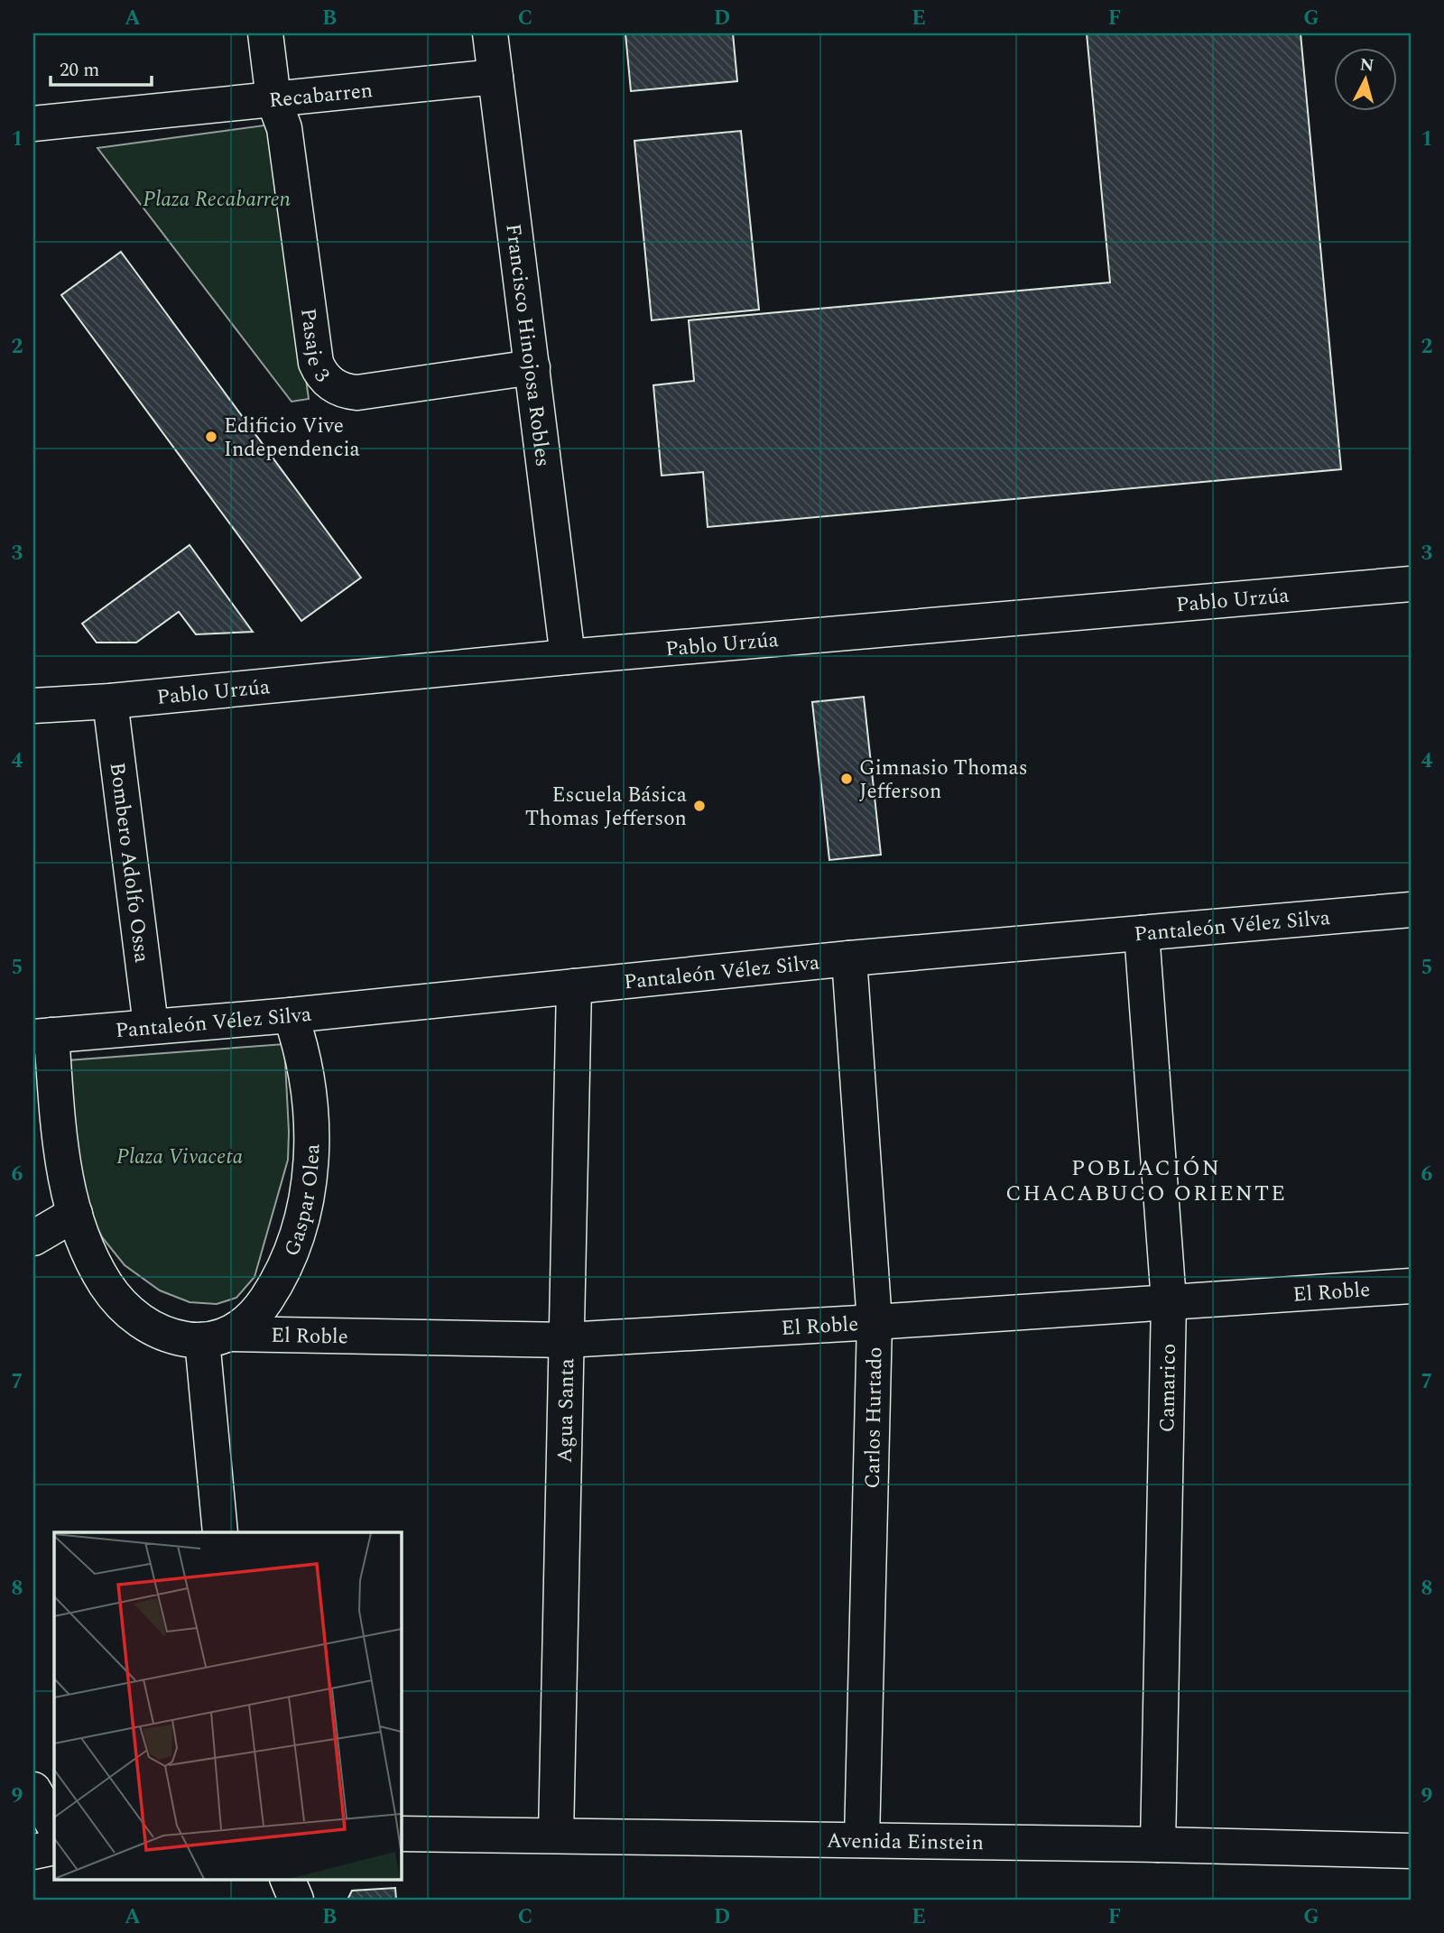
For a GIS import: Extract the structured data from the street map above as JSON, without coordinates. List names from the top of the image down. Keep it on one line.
{"streets":{"street":["Recabarren","Pasaje 3","Francisco Hinojosa Robles","Pablo Urzúa","Bombero Adolfo Ossa","Pantaleón Vélez Silva","Gaspar Olea","El Roble","Camarico","Agua Santa","Carlos Hurtado","Avenida Einstein"]},"crossings":[["Recabarren","Pasaje 3"],["Recabarren","Francisco Hinojosa Robles"],["Pasaje 3","Francisco Hinojosa Robles"],["Francisco Hinojosa Robles","Pablo Urzúa"],["Pablo Urzúa","Bombero Adolfo Ossa"],["Bombero Adolfo Ossa","Pantaleón Vélez Silva"],["Pantaleón Vélez Silva","Gaspar Olea"],["Pantaleón Vélez Silva","Camarico"],["Pantaleón Vélez Silva","Agua Santa"],["Pantaleón Vélez Silva","Carlos Hurtado"],["Gaspar Olea","El Roble"],["El Roble","Camarico"],["El Roble","Agua Santa"],["El Roble","Carlos Hurtado"],["Camarico","Avenida Einstein"],["Agua Santa","Avenida Einstein"],["Carlos Hurtado","Avenida Einstein"]],"districts":["POBLACIÓN CHACABUCO ORIENTE"],"parks":["Plaza Recabarren","Plaza Vivaceta"],"places":["Edificio Vive Independencia","Gimnasio Thomas Jefferson","Escuela Básica Thomas Jefferson"],"scale_bar":"20 m","north":"top","grid":{"columns":["A","B","C","D","E","F","G"],"rows":["1","2","3","4","5","6","7","8","9"]}}
